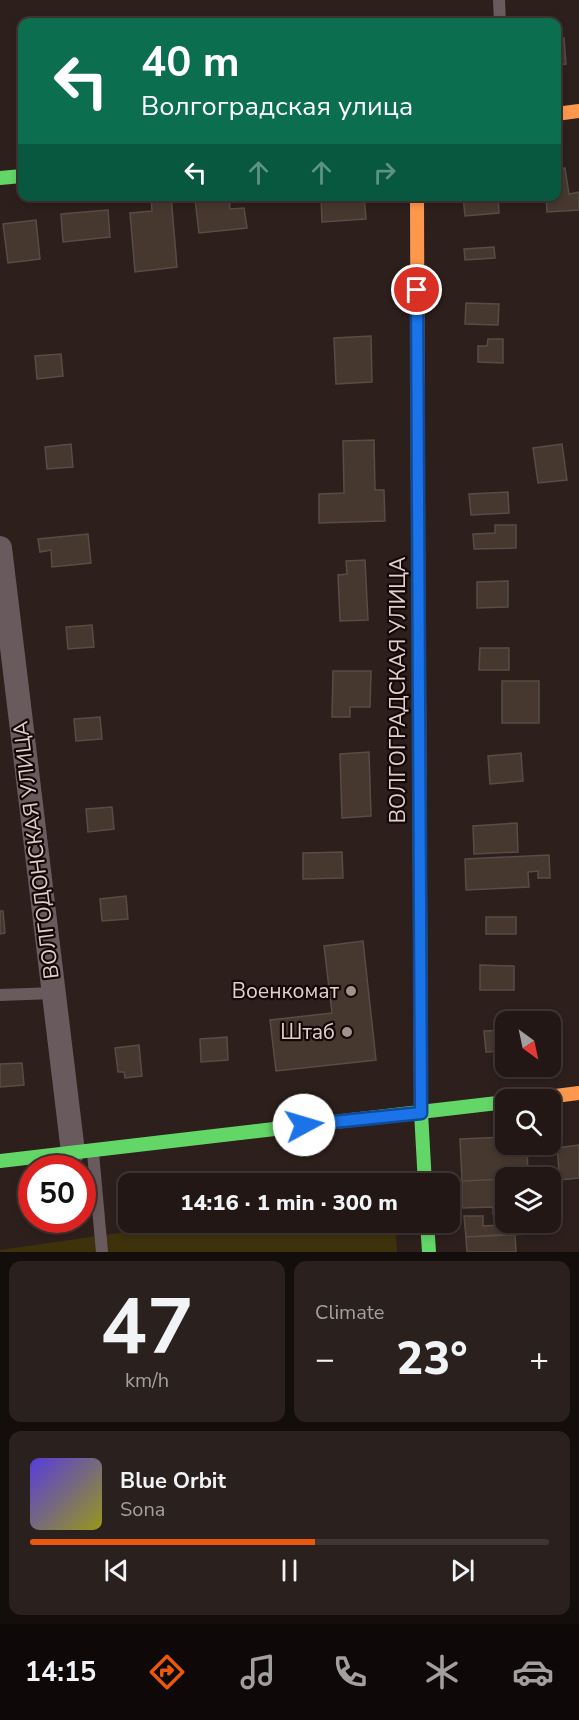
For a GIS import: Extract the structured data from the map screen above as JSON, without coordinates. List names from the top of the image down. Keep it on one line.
{"streets":{"street":["ВОЛГОГРАДСКАЯ УЛИЦА","ВОЛГОДОНСКАЯ УЛИЦА"]},"places":["Военкомат","Штаб"],"north":"bottom right","page":{"turn":["40 m","Волгоградская улица"],"limit":"50","trip":"14:16 · 1 min · 300 m","tile":[["47","km/h"],"Climate"],"heat":["−","23°","+"],"song":["Blue Orbit","Sona"],"tabs":"14:15"}}
